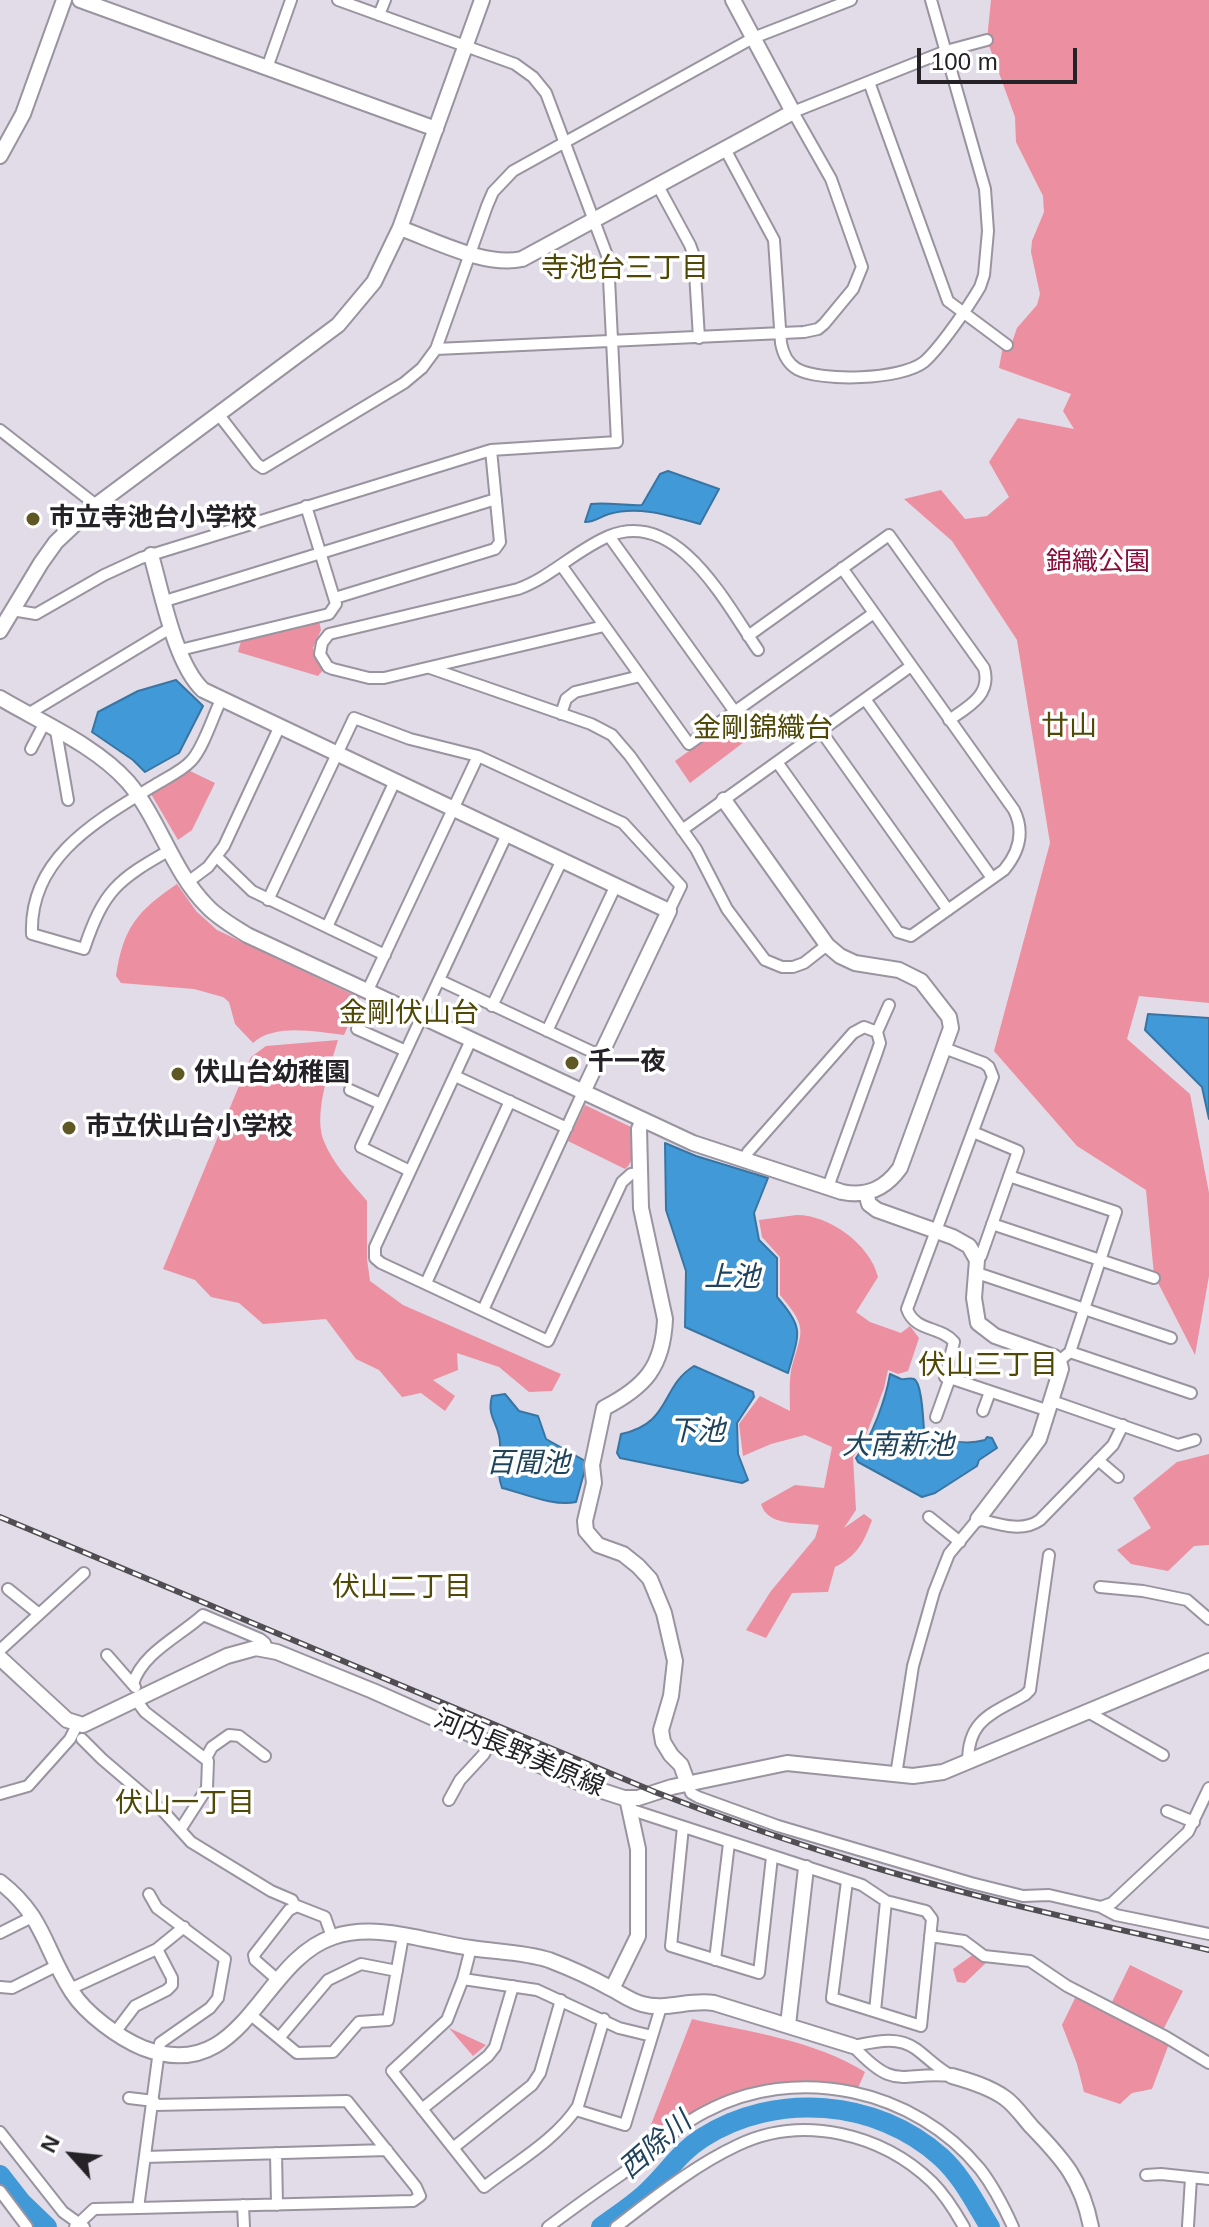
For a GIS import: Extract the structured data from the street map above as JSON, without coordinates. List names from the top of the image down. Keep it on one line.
{"streets":{"street":["河内長野美原線"]},"districts":["寺池台三丁目","廿山","金剛錦織台","金剛伏山台","伏山三丁目","伏山二丁目","伏山一丁目"],"water":["上池","下池","大南新池","百聞池","西除川"],"parks":["錦織公園"],"places":["市立寺池台小学校","千一夜","伏山台幼稚園","市立伏山台小学校"],"scale_bar":"100 m","north":"top left"}
